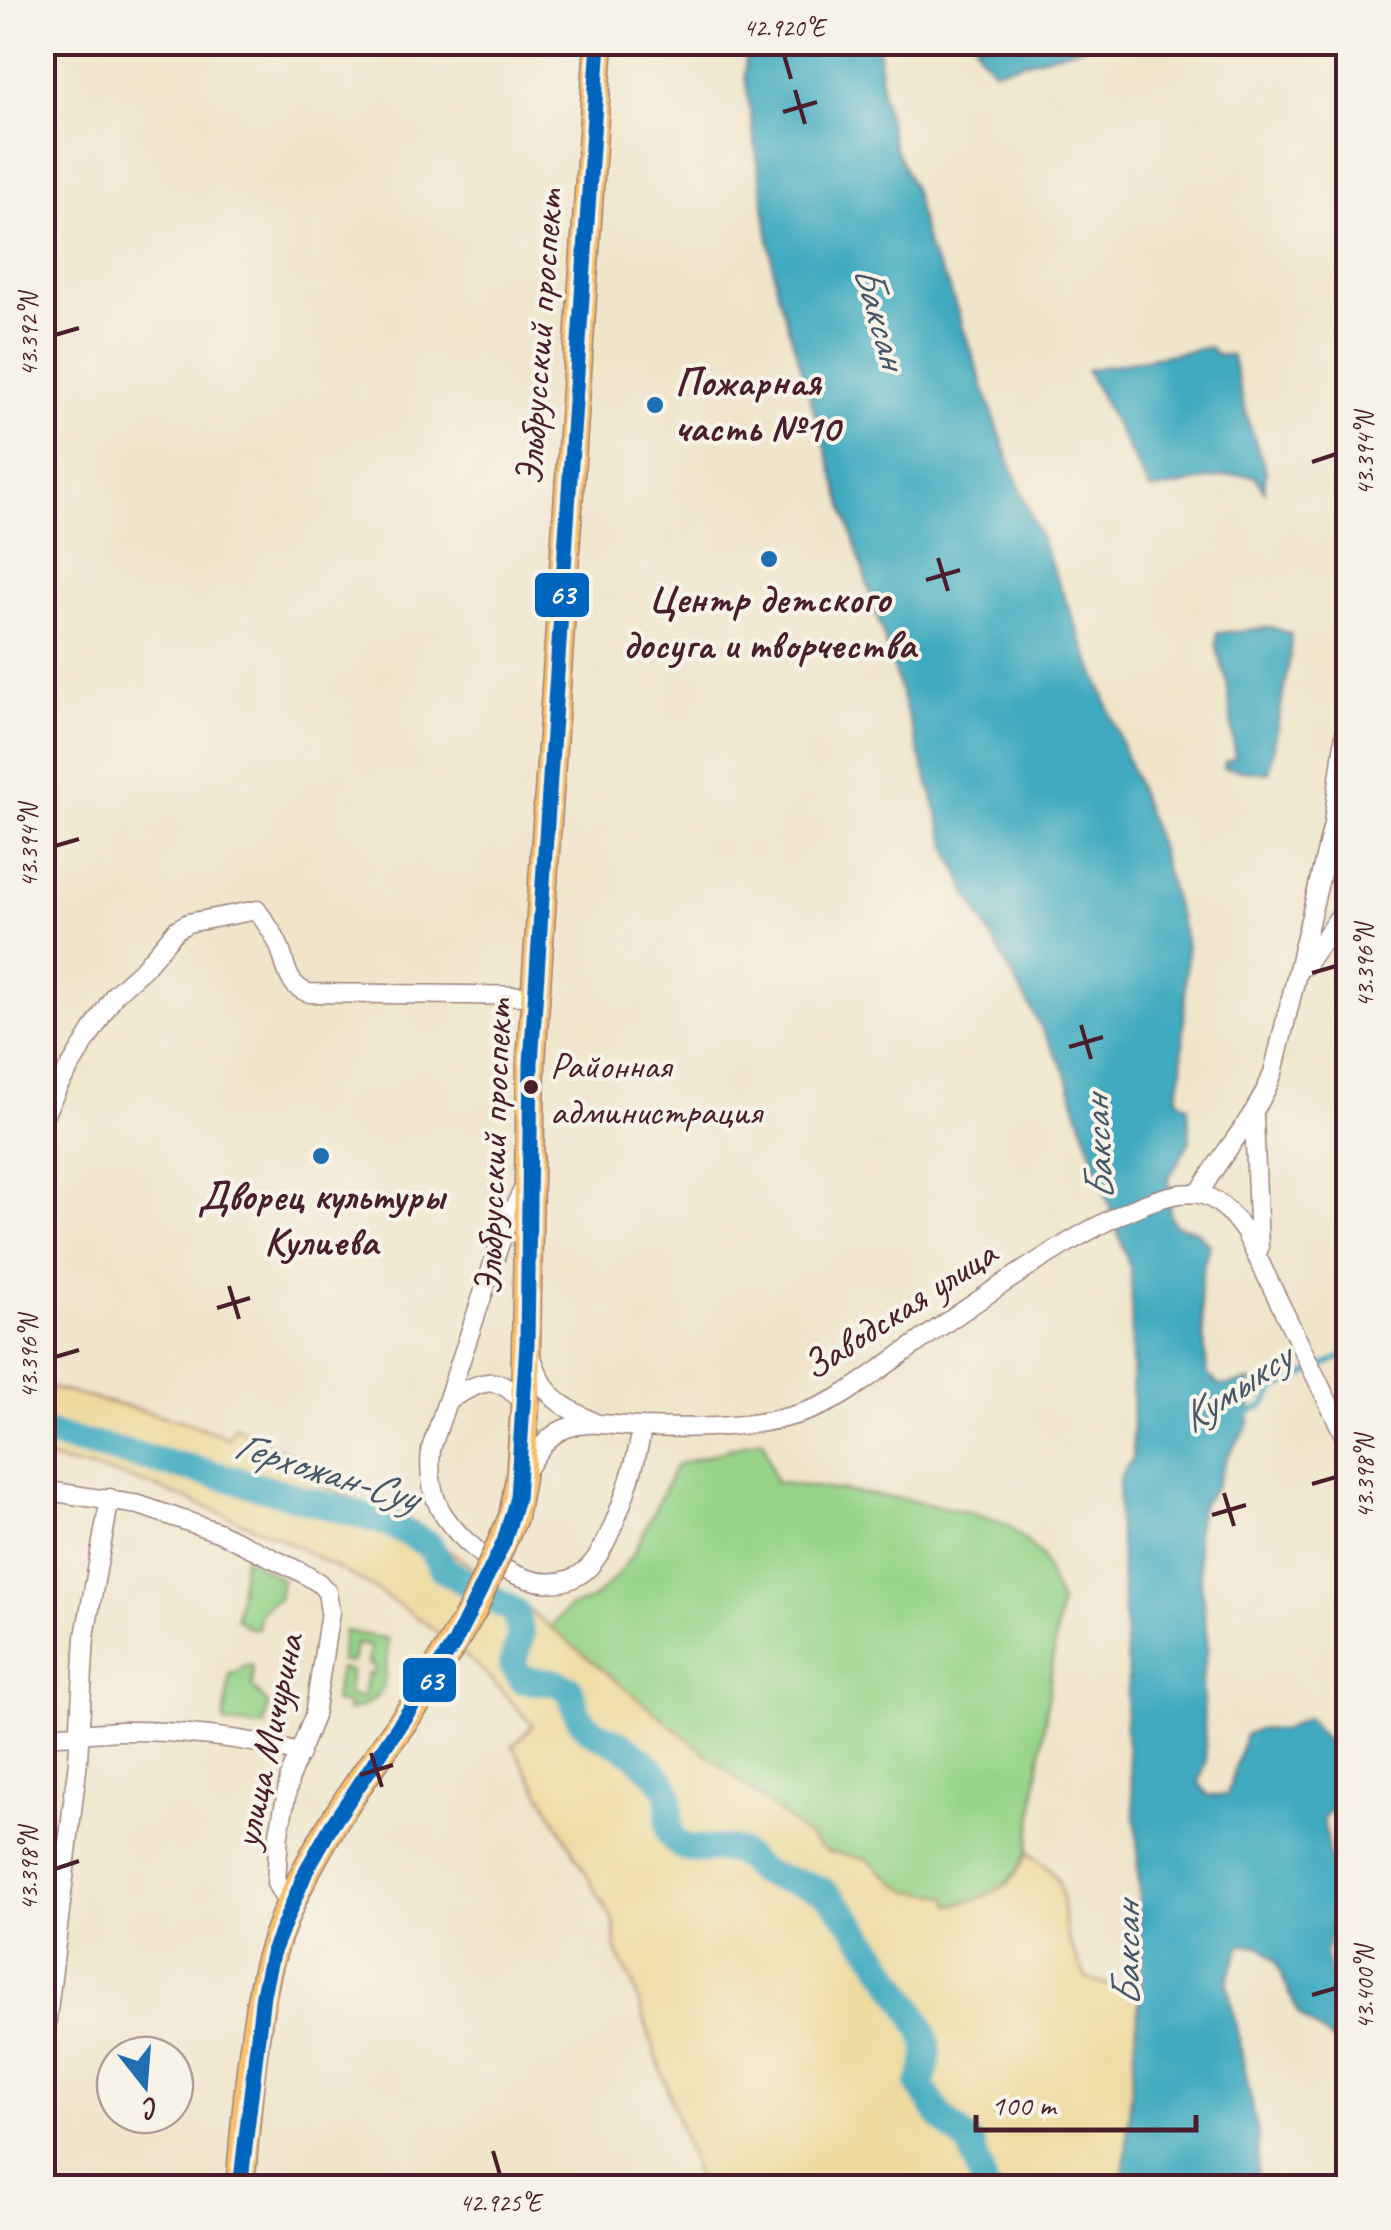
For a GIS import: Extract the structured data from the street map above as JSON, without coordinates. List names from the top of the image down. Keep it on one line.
{"streets":{"main road":["Эльбрусский проспект"],"street":["Заводская улица","улица Мичурина"]},"crossings":[["Эльбрусский проспект","улица Мичурина"]],"water":["Баксан","Кумыксу","Герхожан-Суу"],"places":["Пожарная часть №10","Центр детского досуга и творчества","Районная администрация","Дворец культуры Кулиева"],"lines":["transit line 63"],"scale_bar":"100 m","north":"bottom","coordinates":["42.920°E","43.392°N","43.394°N","43.396°N","43.398°N","43.400°N","42.925°E"]}
